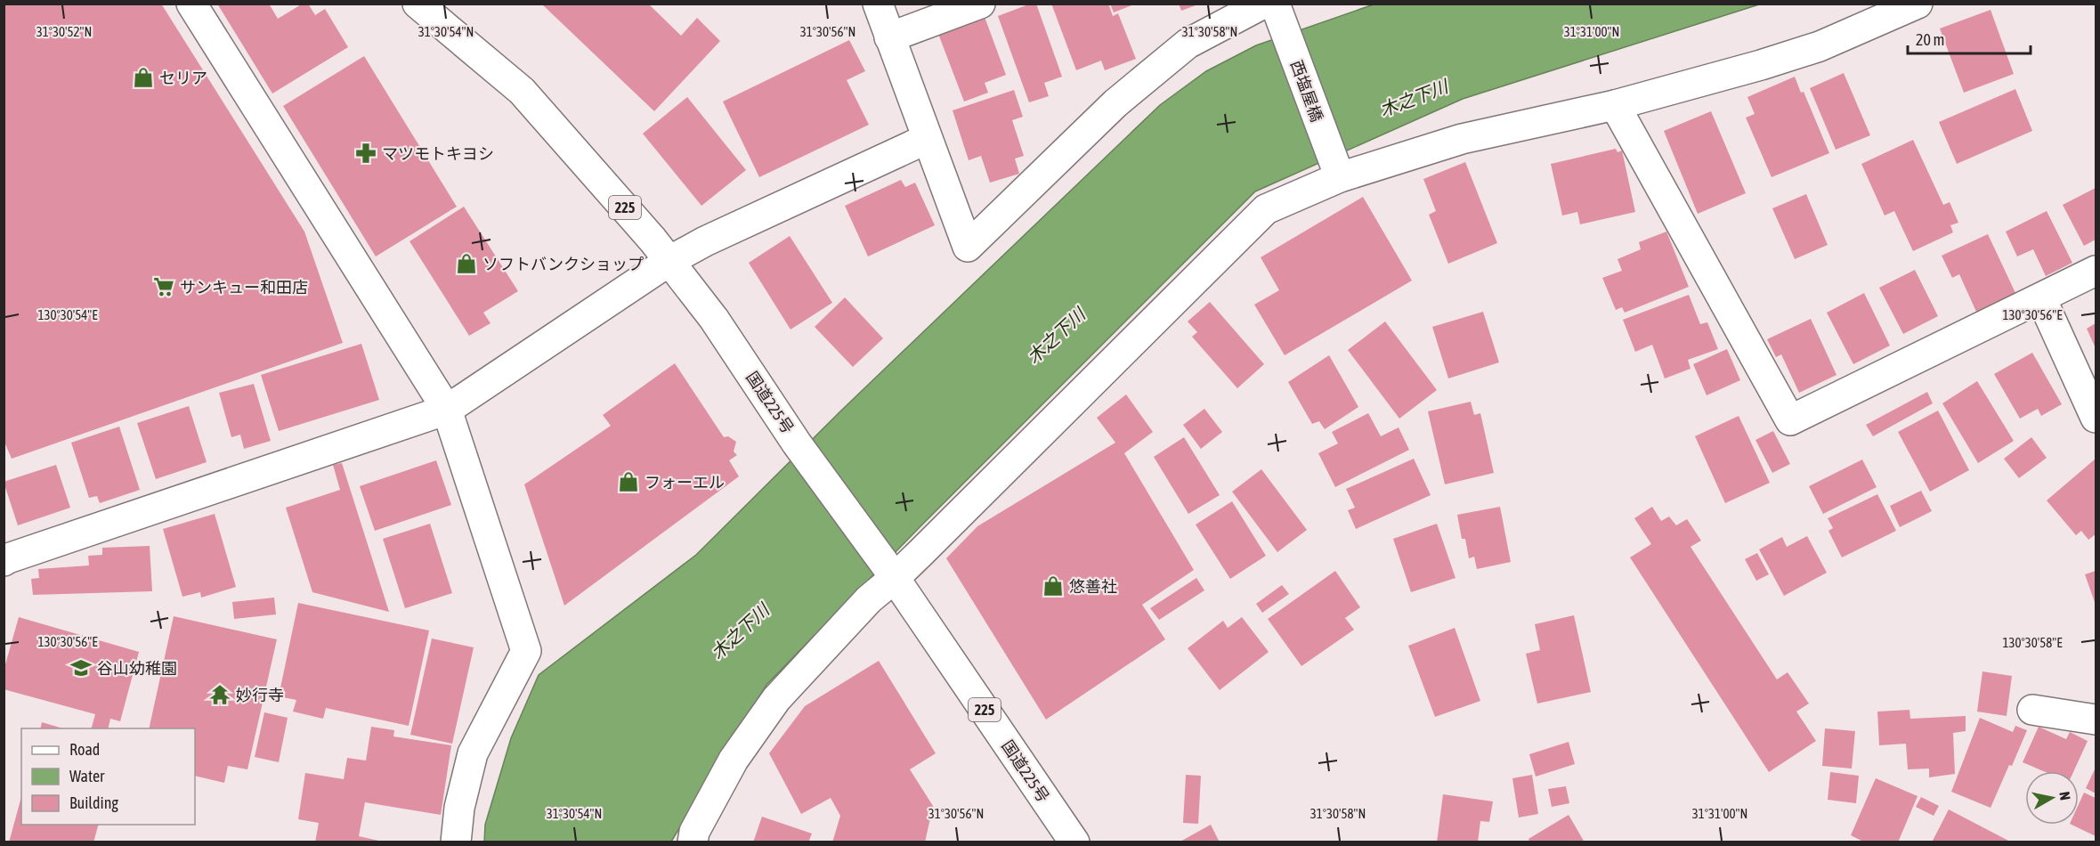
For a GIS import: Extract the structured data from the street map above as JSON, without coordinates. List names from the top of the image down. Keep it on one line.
{"streets":{"main road":["西塩屋橋","225","国道225号"]},"water":["木之下川"],"places":{"shop":["セリア","ソフトバンクショップ","フォーエル","悠善社"],"pharmacy":["マツモトキヨシ"],"supermarket":["サンキュー和田店"],"school or university":["谷山幼稚園"],"temple":["妙行寺"]},"legend":["Road","Water","Building"],"scale_bar":"20 m","north":"right","coordinates":["31°30'52\"N","31°30'54\"N","31°30'56\"N","31°30'58\"N","31°31'00\"N","130°30'54\"E","130°30'56\"E","130°30'58\"E"]}
